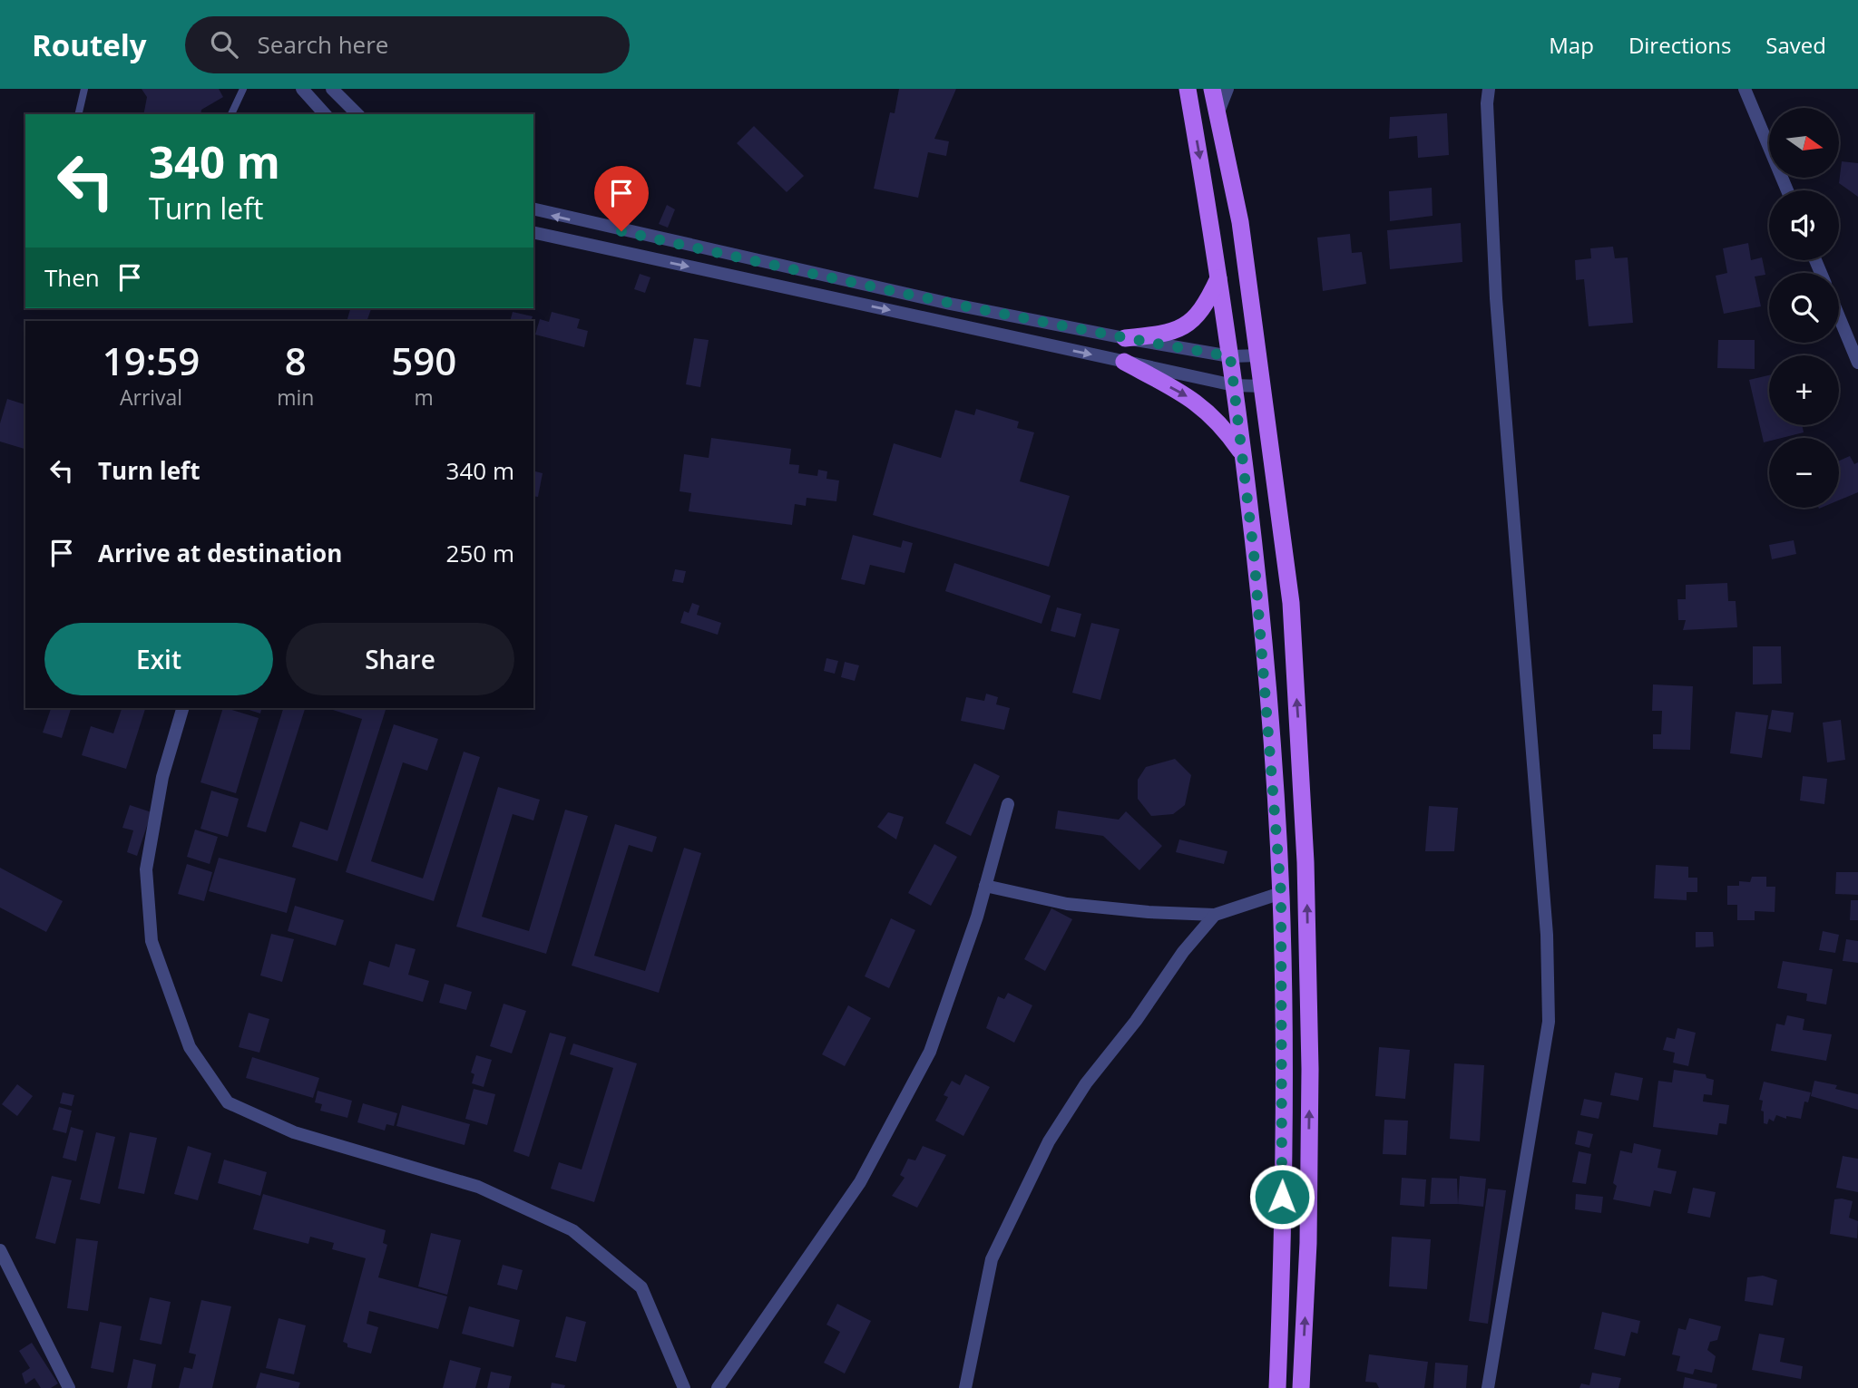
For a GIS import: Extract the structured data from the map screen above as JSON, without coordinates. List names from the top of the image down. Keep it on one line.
{"north":"right","page":{"header":"Routely","search":"Search here","nav":["Map","Directions","Saved"],"map_buttons":["+","−"],"turn":["340 m","Turn left"],"then":"Then","eta":["19:59","Arrival","8","min","590","m"],"list":[{"name":"Turn left","value":"340 m"},{"name":"Arrive at destination","value":"250 m"}],"buttons":["Exit","Share"]}}
